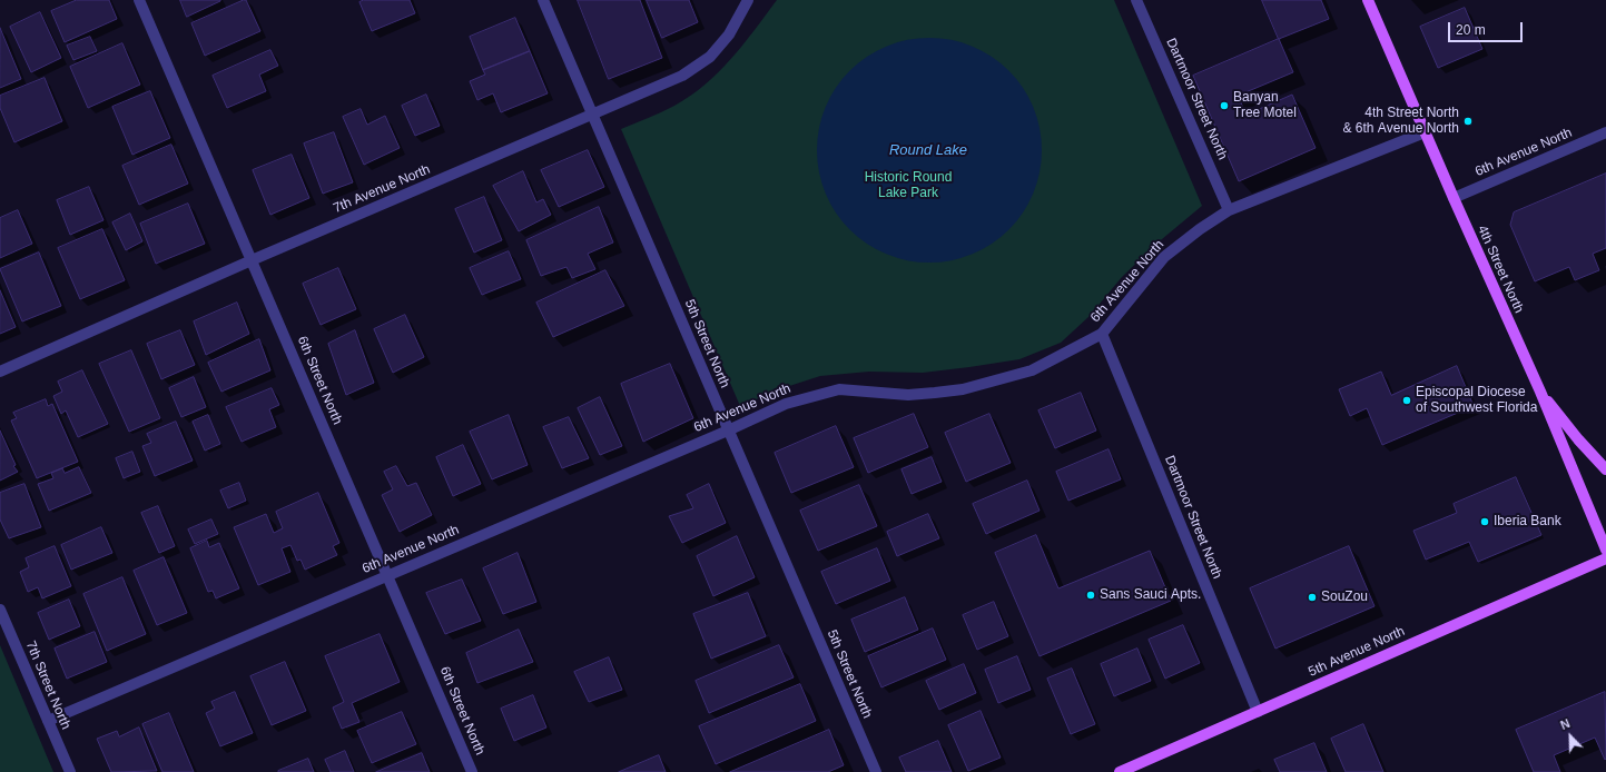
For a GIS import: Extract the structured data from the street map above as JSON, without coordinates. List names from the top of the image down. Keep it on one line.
{"streets":{"main road":["4th Street North","5th Avenue North"],"street":["Dartmoor Street North","6th Avenue North","7th Avenue North","5th Street North","6th Street North","7th Street North"]},"crossings":[["Dartmoor Street North","6th Avenue North"],["Dartmoor Street North","5th Avenue North"],["6th Avenue North","4th Street North"],["6th Avenue North","5th Street North"],["6th Avenue North","6th Street North"],["6th Avenue North","7th Street North"],["7th Avenue North","5th Street North"],["7th Avenue North","6th Street North"]],"water":["Round Lake"],"parks":["Historic Round Lake Park"],"places":["Banyan Tree Motel","4th Street North & 6th Avenue North","Episcopal Diocese of Southwest Florida","Iberia Bank","Sans Sauci Apts.","SouZou"],"scale_bar":"20 m","north":"top left"}
